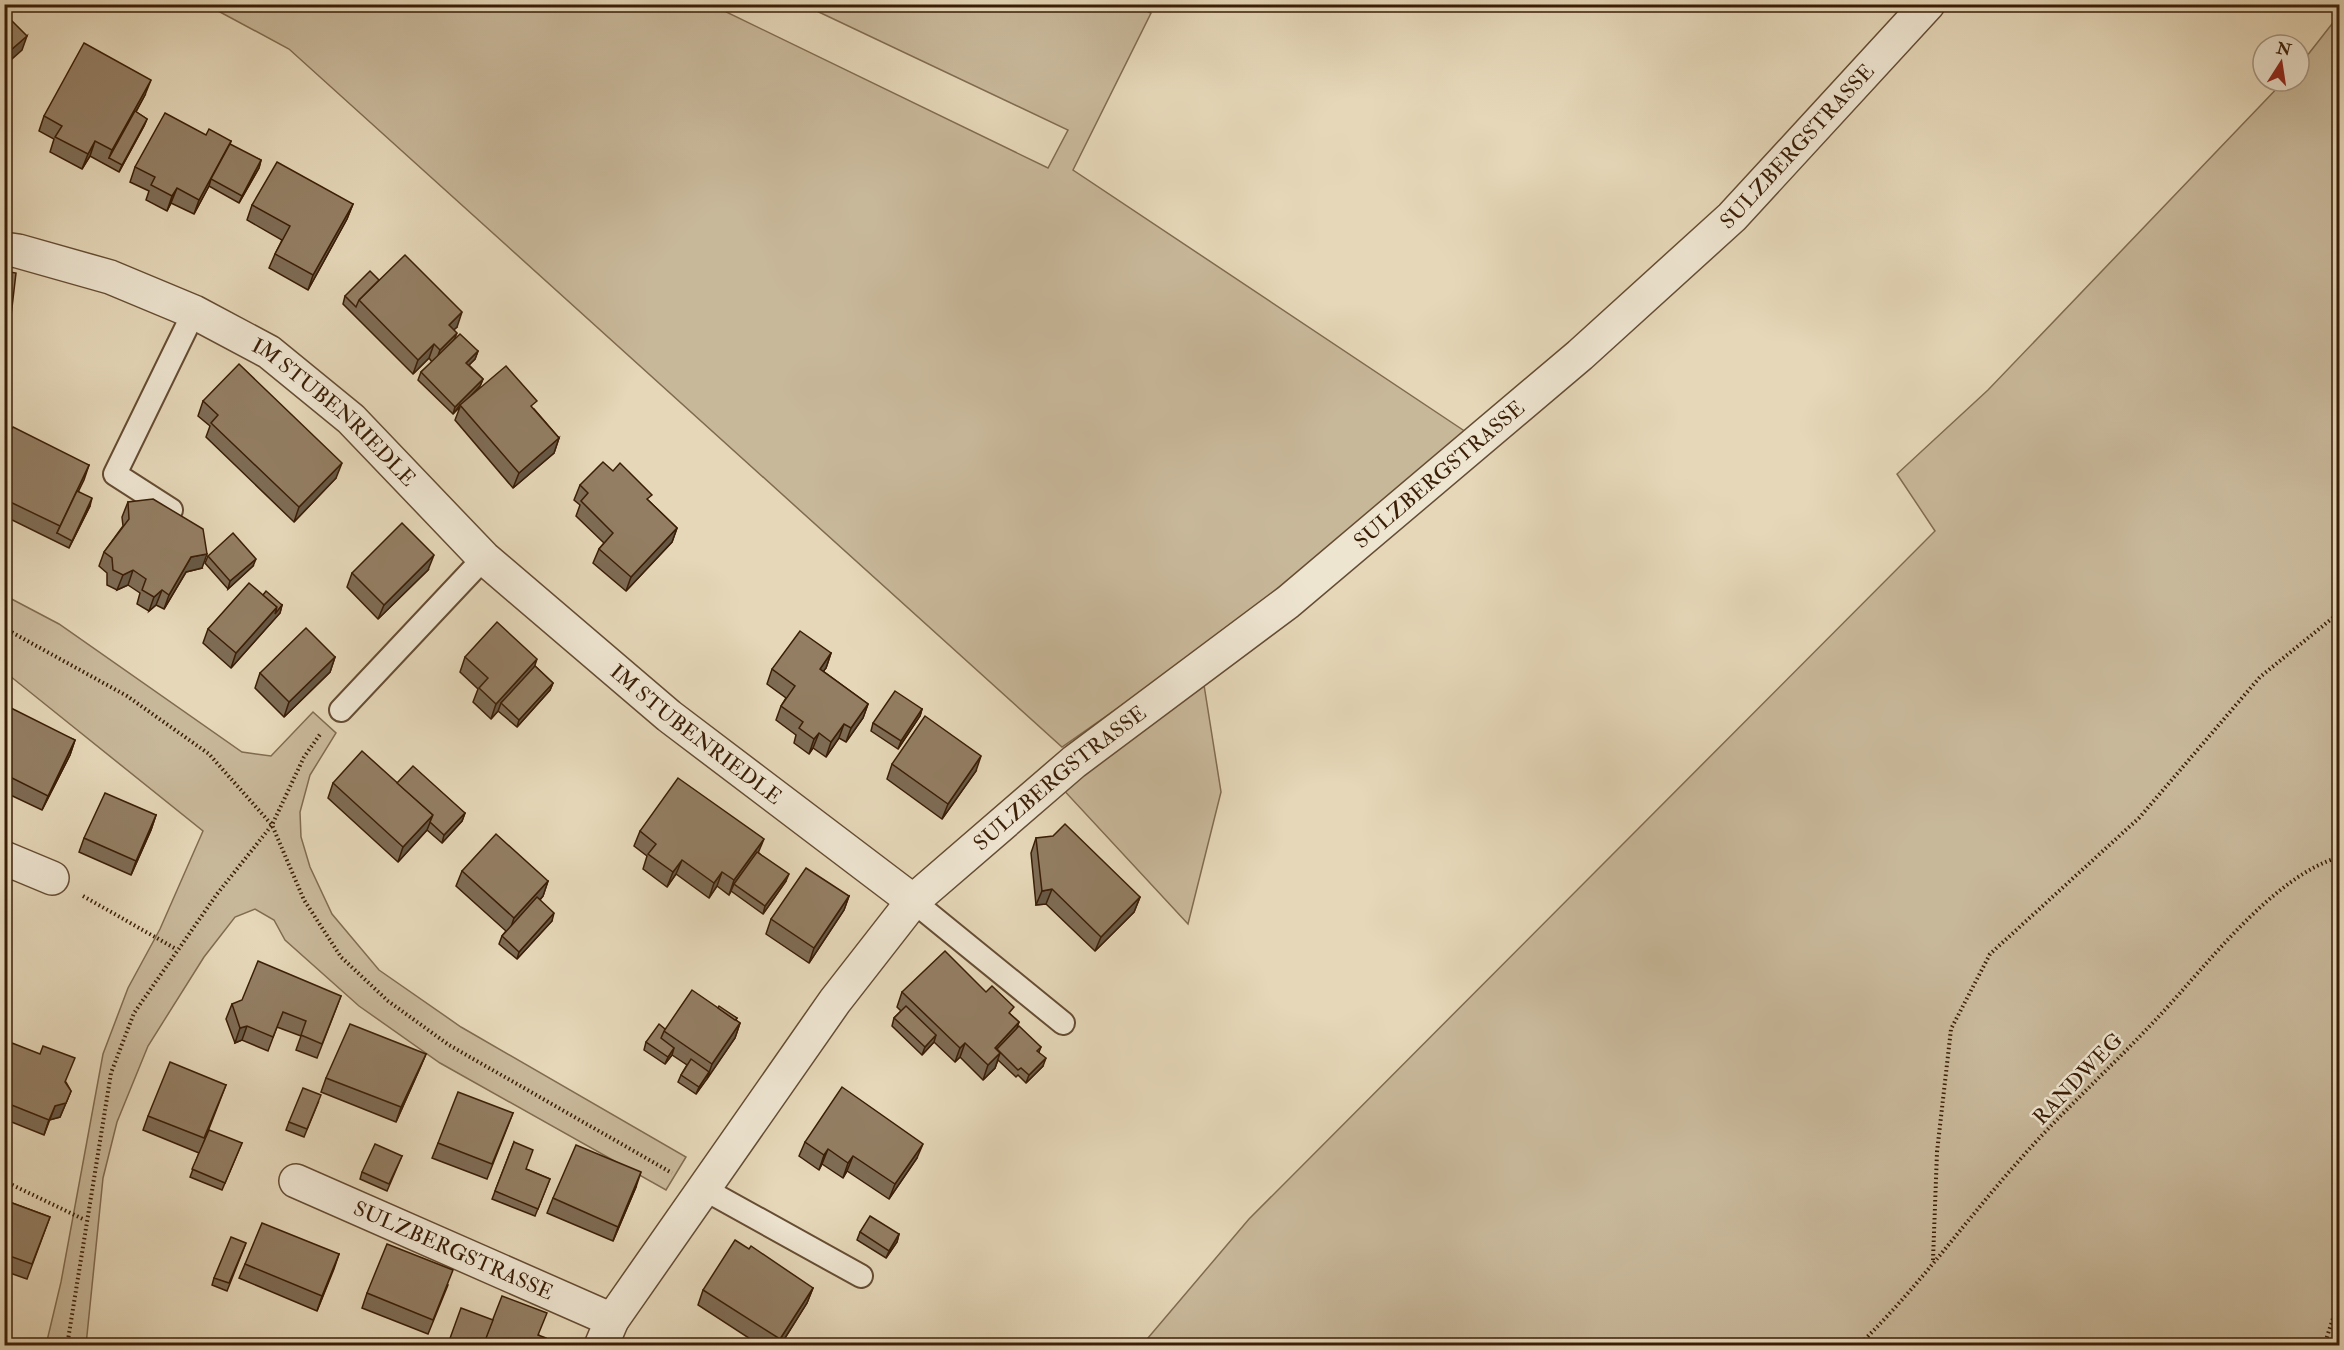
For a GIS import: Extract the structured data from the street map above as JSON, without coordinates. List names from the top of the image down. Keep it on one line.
{"streets":{"street":["SULZBERGSTRASSE","IM STUBENRIEDLE"],"path":["RANDWEG"]},"crossings":[["SULZBERGSTRASSE","IM STUBENRIEDLE"]],"north":"top"}
